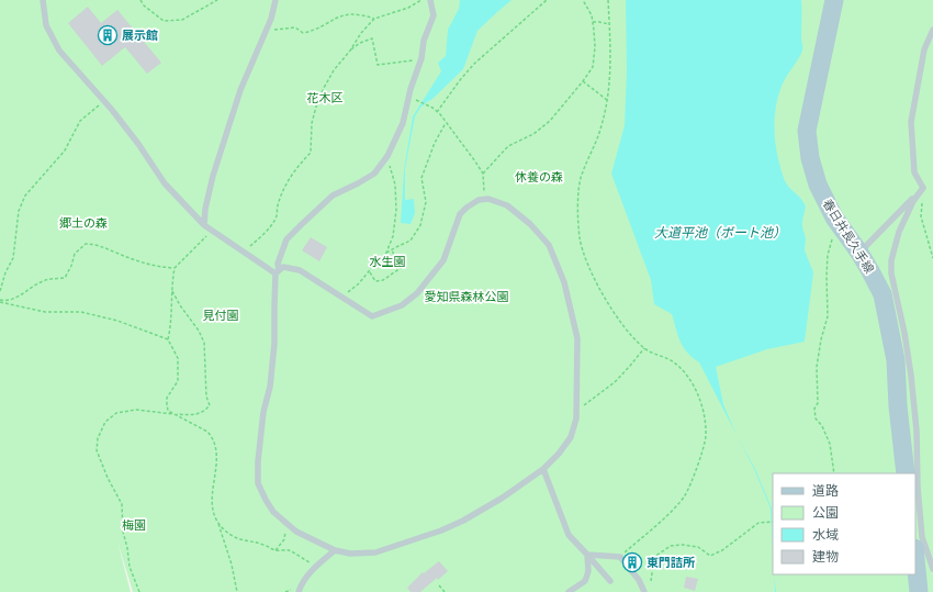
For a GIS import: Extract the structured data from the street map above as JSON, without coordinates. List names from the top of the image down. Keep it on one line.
{"streets":{"main road":["春日井長久手線"]},"water":["大道平池（ボート池）"],"parks":["花木区","休養の森","郷土の森","水生園","愛知県森林公園","見付園","梅園"],"places":{"building":["展示館","東門詰所"]},"legend":["道路","公園","水域","建物"]}
